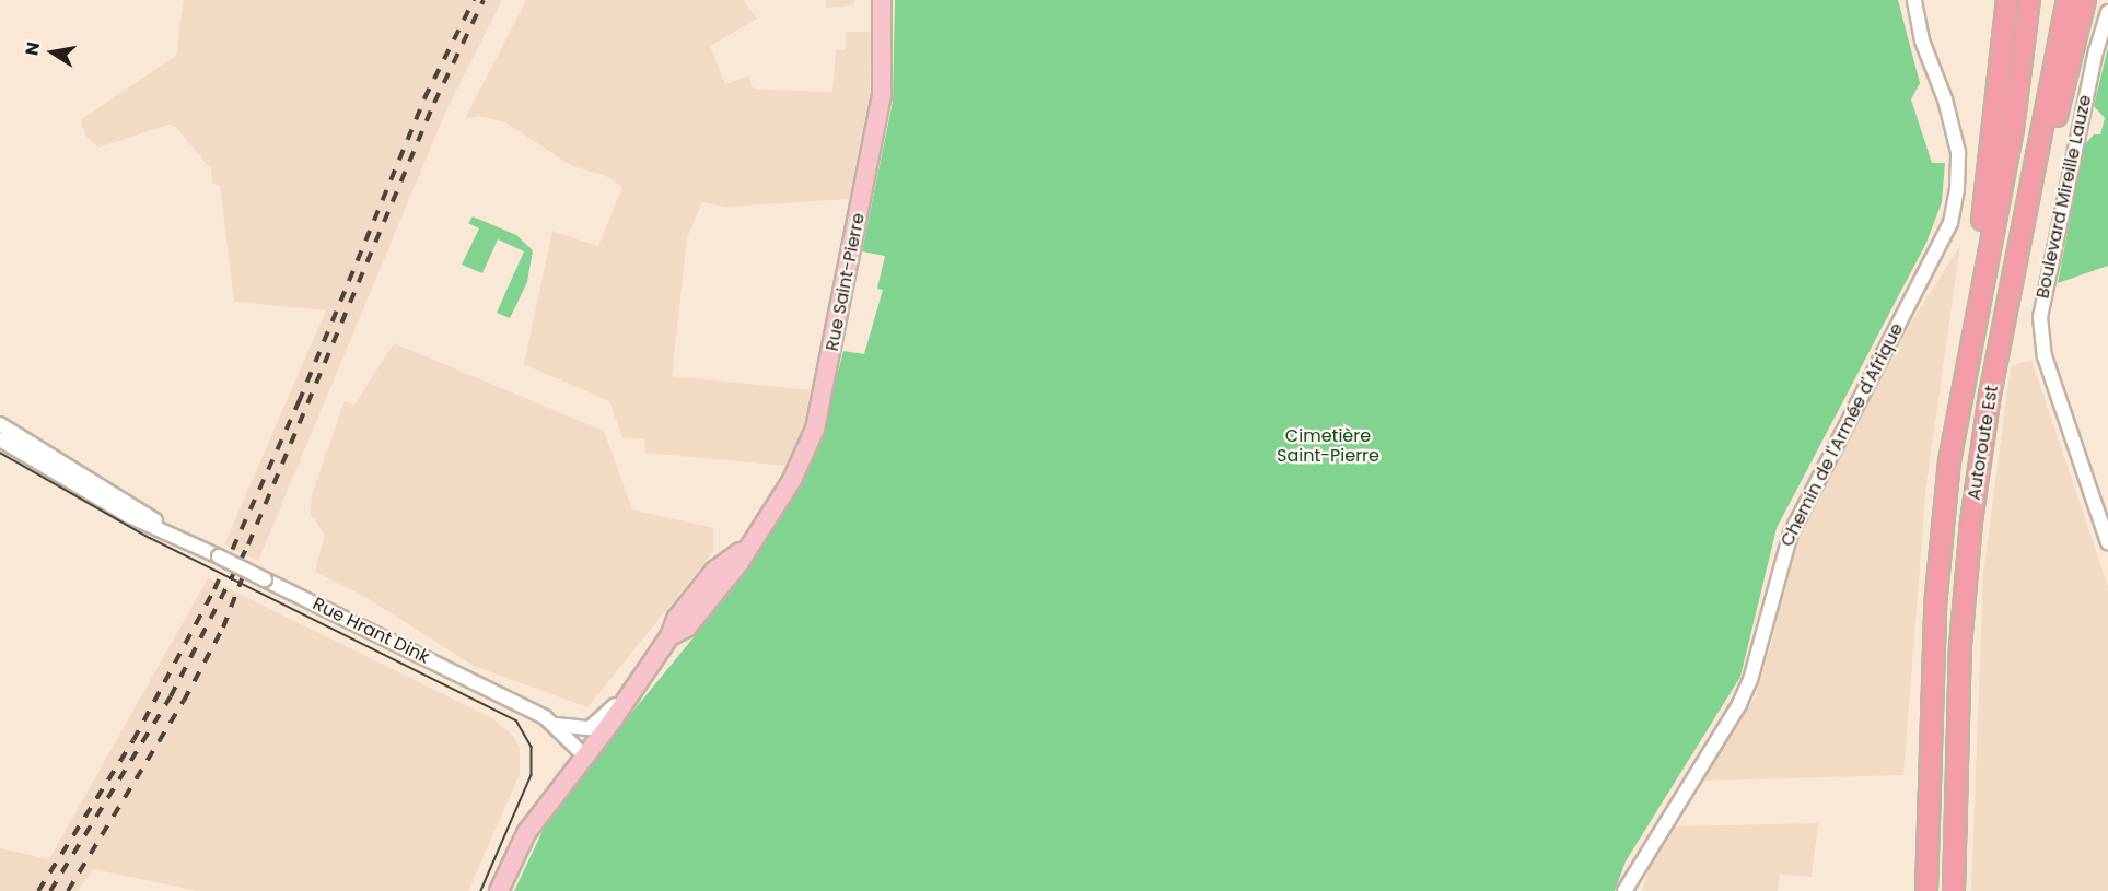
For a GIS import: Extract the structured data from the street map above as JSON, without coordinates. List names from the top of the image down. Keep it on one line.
{"streets":{"highway":["Autoroute Est"],"main road":["Rue Saint-Pierre"],"street":["Boulevard Mireille Lauze","Chemin de l'Armée d'Afrique","Rue Hrant Dink"]},"crossings":[["Rue Saint-Pierre","Rue Hrant Dink"]],"parks":["Cimetière Saint-Pierre"],"north":"left"}
